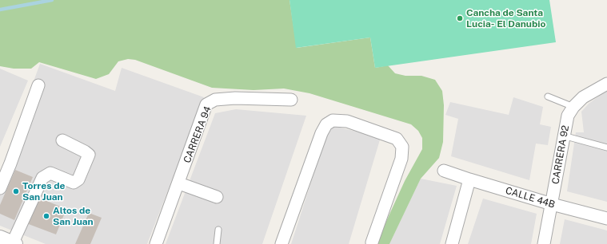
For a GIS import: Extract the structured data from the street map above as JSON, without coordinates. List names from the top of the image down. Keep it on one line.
{"streets":{"street":["CARRERA 94","CARRERA 92","CALLE 44B"]},"crossings":[["CARRERA 92","CALLE 44B"]],"places":["Cancha de Santa Lucia- El Danubio","Torres de San Juan","Altos de San Juan"]}
